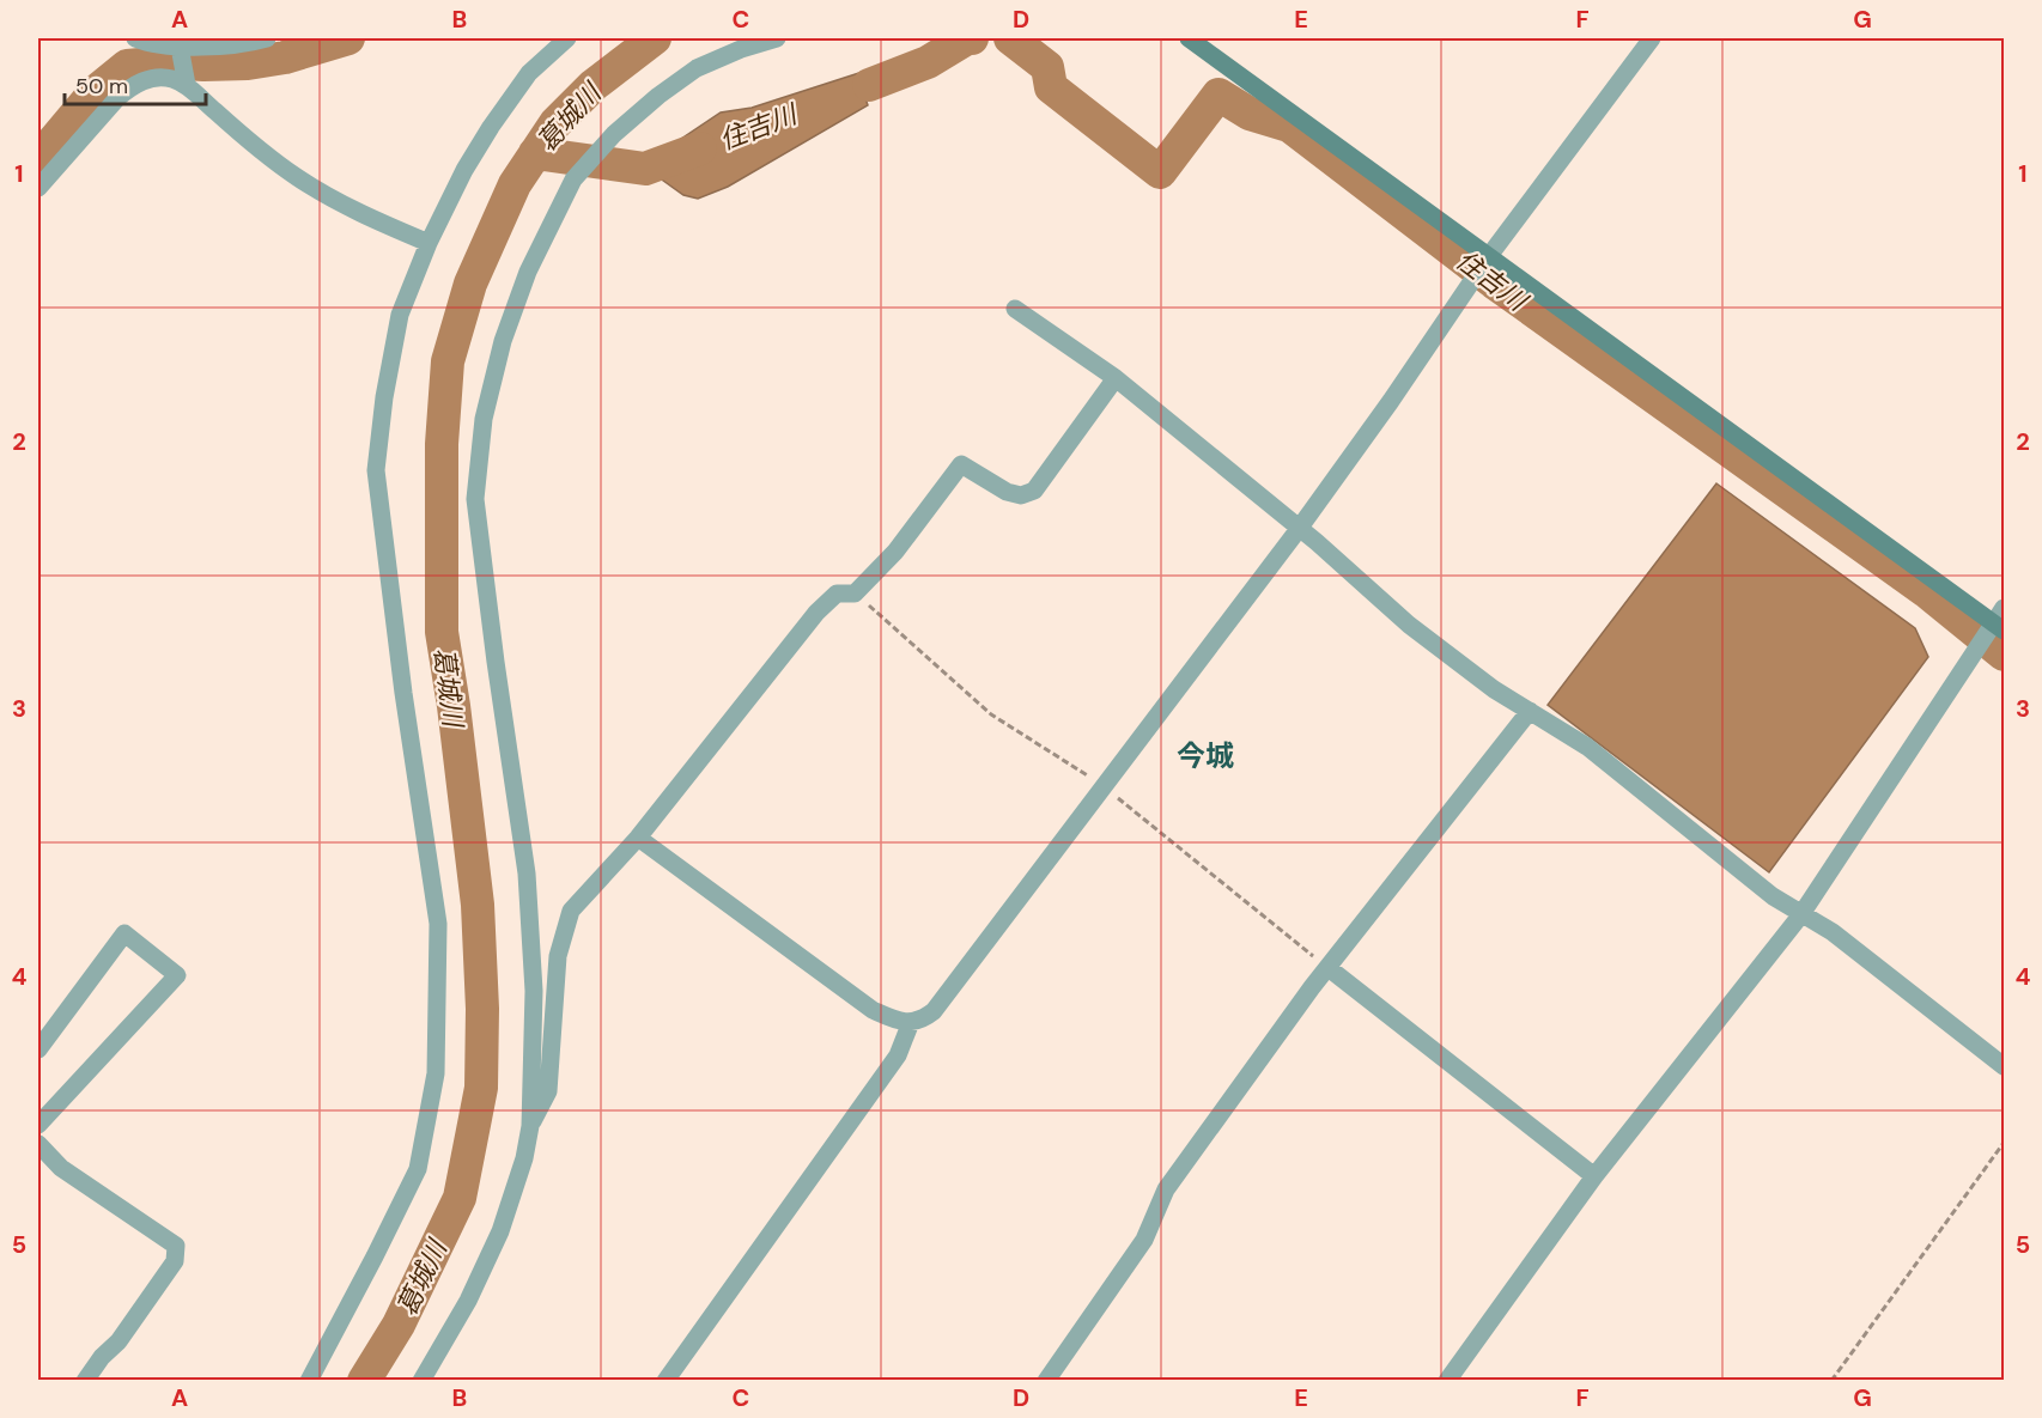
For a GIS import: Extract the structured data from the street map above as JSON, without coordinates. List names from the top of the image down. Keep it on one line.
{"districts":["今城"],"water":["葛城川","住吉川"],"scale_bar":"50 m","grid":{"columns":["A","B","C","D","E","F","G"],"rows":["1","2","3","4","5"]}}
